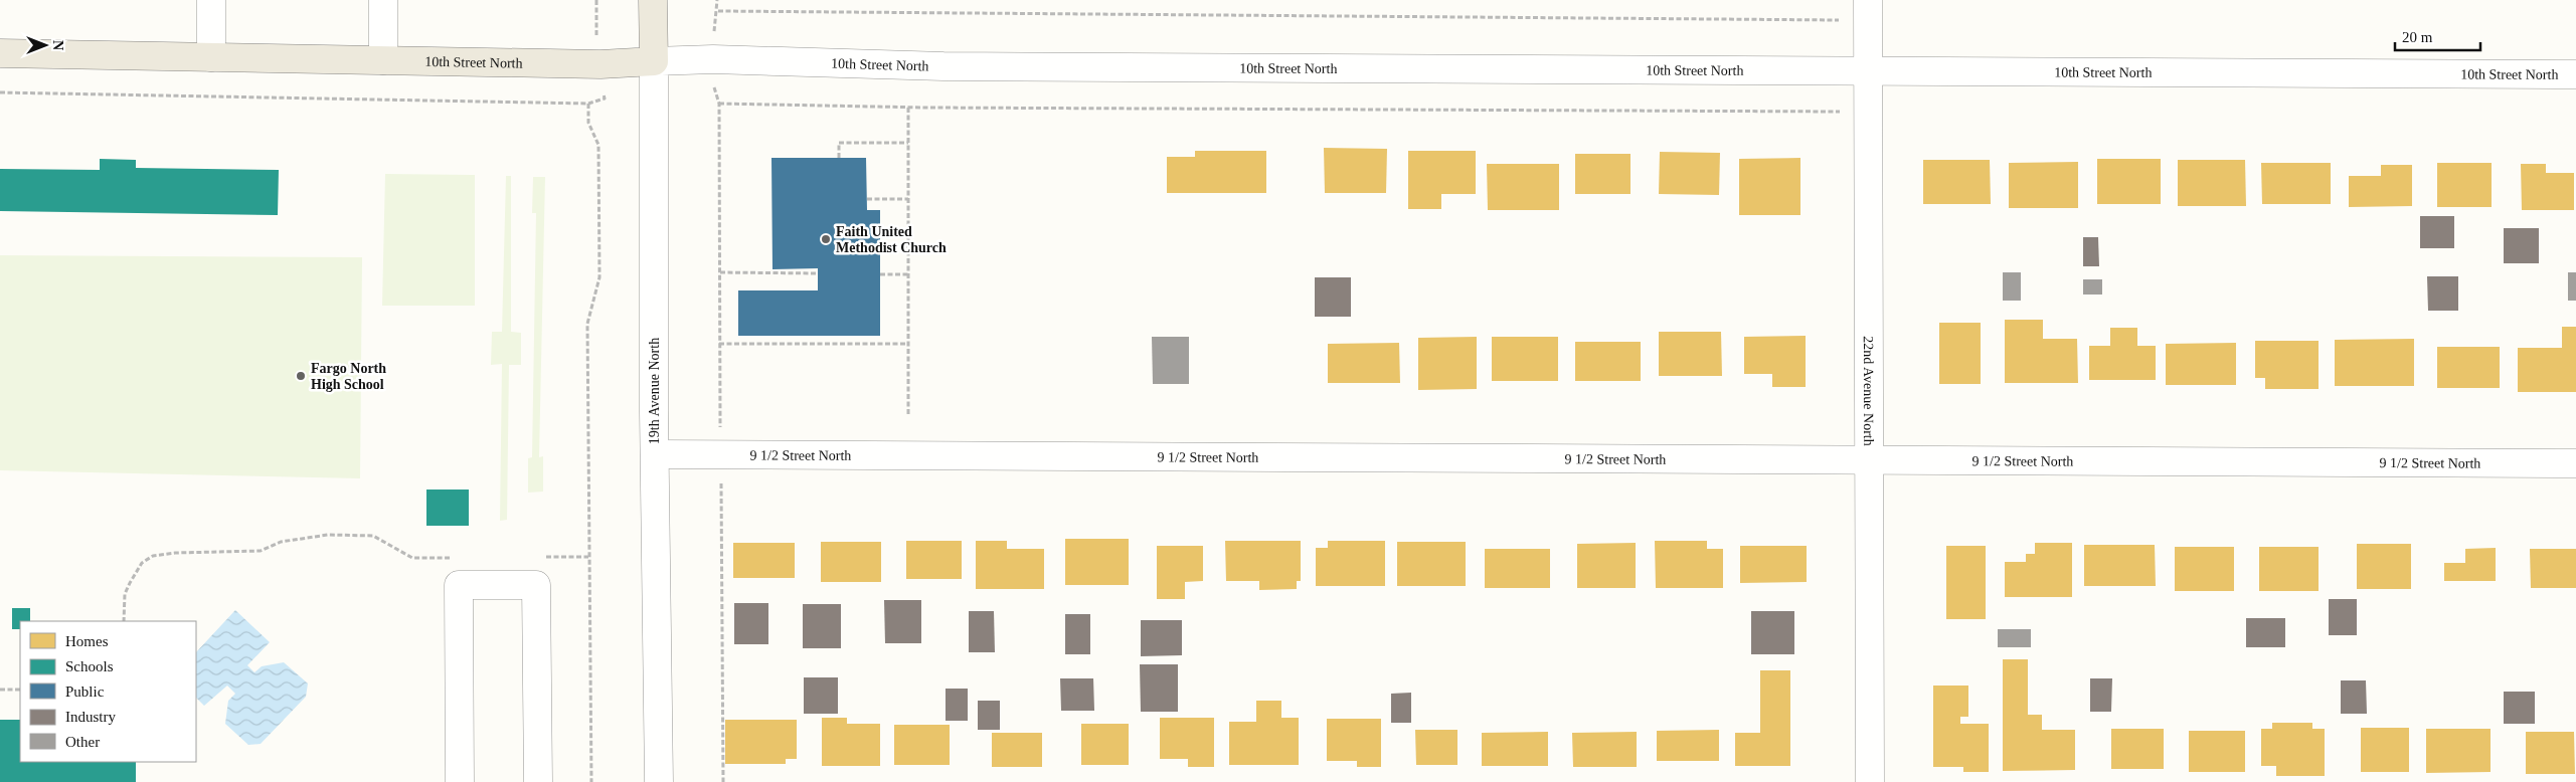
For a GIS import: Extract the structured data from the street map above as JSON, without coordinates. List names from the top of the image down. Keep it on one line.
{"streets":{"main road":["10th Street North","19th Avenue North"],"street":["22nd Avenue North","9 1/2 Street North"]},"crossings":[["10th Street North","19th Avenue North"],["10th Street North","22nd Avenue North"],["19th Avenue North","9 1/2 Street North"],["22nd Avenue North","9 1/2 Street North"]],"places":["Faith United Methodist Church","Fargo North High School"],"legend":["Homes","Schools","Public","Industry","Other"],"scale_bar":"20 m","north":"right"}
